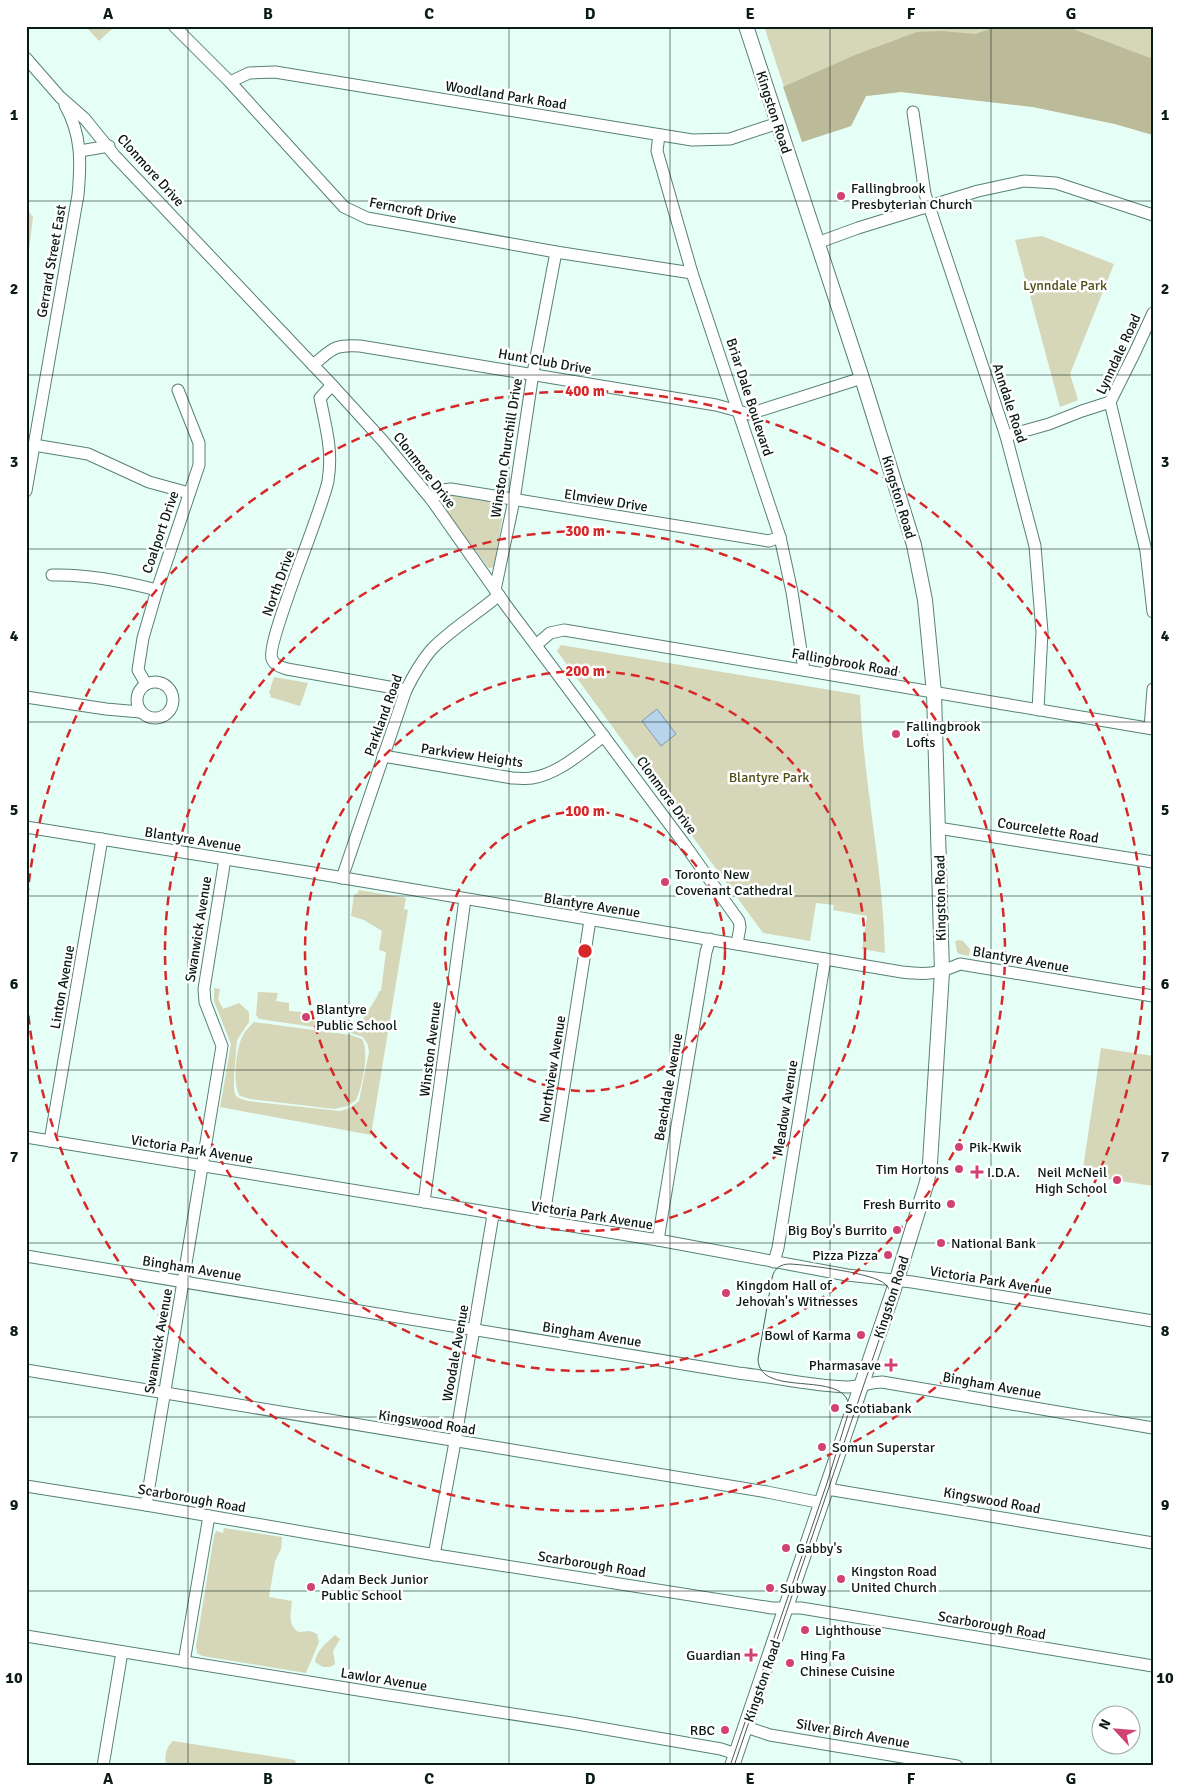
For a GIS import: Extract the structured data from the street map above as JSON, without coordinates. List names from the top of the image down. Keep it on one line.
{"streets":{"main road":["Kingston Road"],"street":["Woodland Park Road","Clonmore Drive","Ferncroft Drive","Gerrard Street East","Lynndale Road","Hunt Club Drive","Briar Dale Boulevard","Anndale Road","Winston Churchill Drive","Elmview Drive","Coalport Drive","North Drive","Fallingbrook Road","Parkland Road","Parkview Heights","Courcelette Road","Blantyre Avenue","Swanwick Avenue","Linton Avenue","Winston Avenue","Northview Avenue","Beachdale Avenue","Meadow Avenue","Victoria Park Avenue","Bingham Avenue","Woodale Avenue","Kingswood Road","Scarborough Road","Lawlor Avenue","Silver Birch Avenue"]},"crossings":[["Woodland Park Road","Kingston Road"],["Woodland Park Road","Ferncroft Drive"],["Woodland Park Road","Briar Dale Boulevard"],["Kingston Road","Hunt Club Drive"],["Kingston Road","Fallingbrook Road"],["Kingston Road","Courcelette Road"],["Kingston Road","Blantyre Avenue"],["Kingston Road","Victoria Park Avenue"],["Kingston Road","Bingham Avenue"],["Kingston Road","Kingswood Road"],["Kingston Road","Scarborough Road"],["Kingston Road","Lawlor Avenue"],["Kingston Road","Silver Birch Avenue"],["Clonmore Drive","Gerrard Street East"],["Clonmore Drive","Hunt Club Drive"],["Clonmore Drive","Winston Churchill Drive"],["Clonmore Drive","Elmview Drive"],["Clonmore Drive","North Drive"],["Clonmore Drive","Fallingbrook Road"],["Clonmore Drive","Parkland Road"],["Clonmore Drive","Parkview Heights"],["Clonmore Drive","Blantyre Avenue"],["Ferncroft Drive","Briar Dale Boulevard"],["Ferncroft Drive","Winston Churchill Drive"],["Hunt Club Drive","Briar Dale Boulevard"],["Hunt Club Drive","Winston Churchill Drive"],["Briar Dale Boulevard","Elmview Drive"],["Briar Dale Boulevard","Fallingbrook Road"],["Anndale Road","Fallingbrook Road"],["Winston Churchill Drive","Elmview Drive"],["Winston Churchill Drive","Parkland Road"],["North Drive","Parkland Road"],["Parkland Road","Parkview Heights"],["Parkland Road","Blantyre Avenue"],["Blantyre Avenue","Swanwick Avenue"],["Blantyre Avenue","Linton Avenue"],["Blantyre Avenue","Winston Avenue"],["Blantyre Avenue","Northview Avenue"],["Blantyre Avenue","Beachdale Avenue"],["Blantyre Avenue","Meadow Avenue"],["Swanwick Avenue","Victoria Park Avenue"],["Swanwick Avenue","Bingham Avenue"],["Swanwick Avenue","Kingswood Road"],["Swanwick Avenue","Scarborough Road"],["Linton Avenue","Victoria Park Avenue"],["Winston Avenue","Victoria Park Avenue"],["Northview Avenue","Victoria Park Avenue"],["Beachdale Avenue","Victoria Park Avenue"],["Meadow Avenue","Victoria Park Avenue"],["Victoria Park Avenue","Woodale Avenue"],["Bingham Avenue","Woodale Avenue"],["Woodale Avenue","Kingswood Road"],["Woodale Avenue","Scarborough Road"]],"parks":["Lynndale Park","Blantyre Park"],"places":{"other":["Fallingbrook Presbyterian Church","Fallingbrook Lofts","Toronto New Covenant Cathedral","Blantyre Public School","Pik-Kwik","Tim Hortons","Neil McNeil High School","Fresh Burrito","Big Boy's Burrito","National Bank","Pizza Pizza","Kingdom Hall of Jehovah's Witnesses","Bowl of Karma","Scotiabank","Somun Superstar","Gabby's","Kingston Road United Church","Adam Beck Junior Public School","Subway","Lighthouse","Hing Fa Chinese Cuisine","RBC"],"health":["I.D.A.","Pharmasave","Guardian"]},"north":"top left","grid":{"columns":["A","B","C","D","E","F","G"],"rows":["1","2","3","4","5","6","7","8","9","10"]},"rings":["400 m","300 m","200 m","100 m"]}
